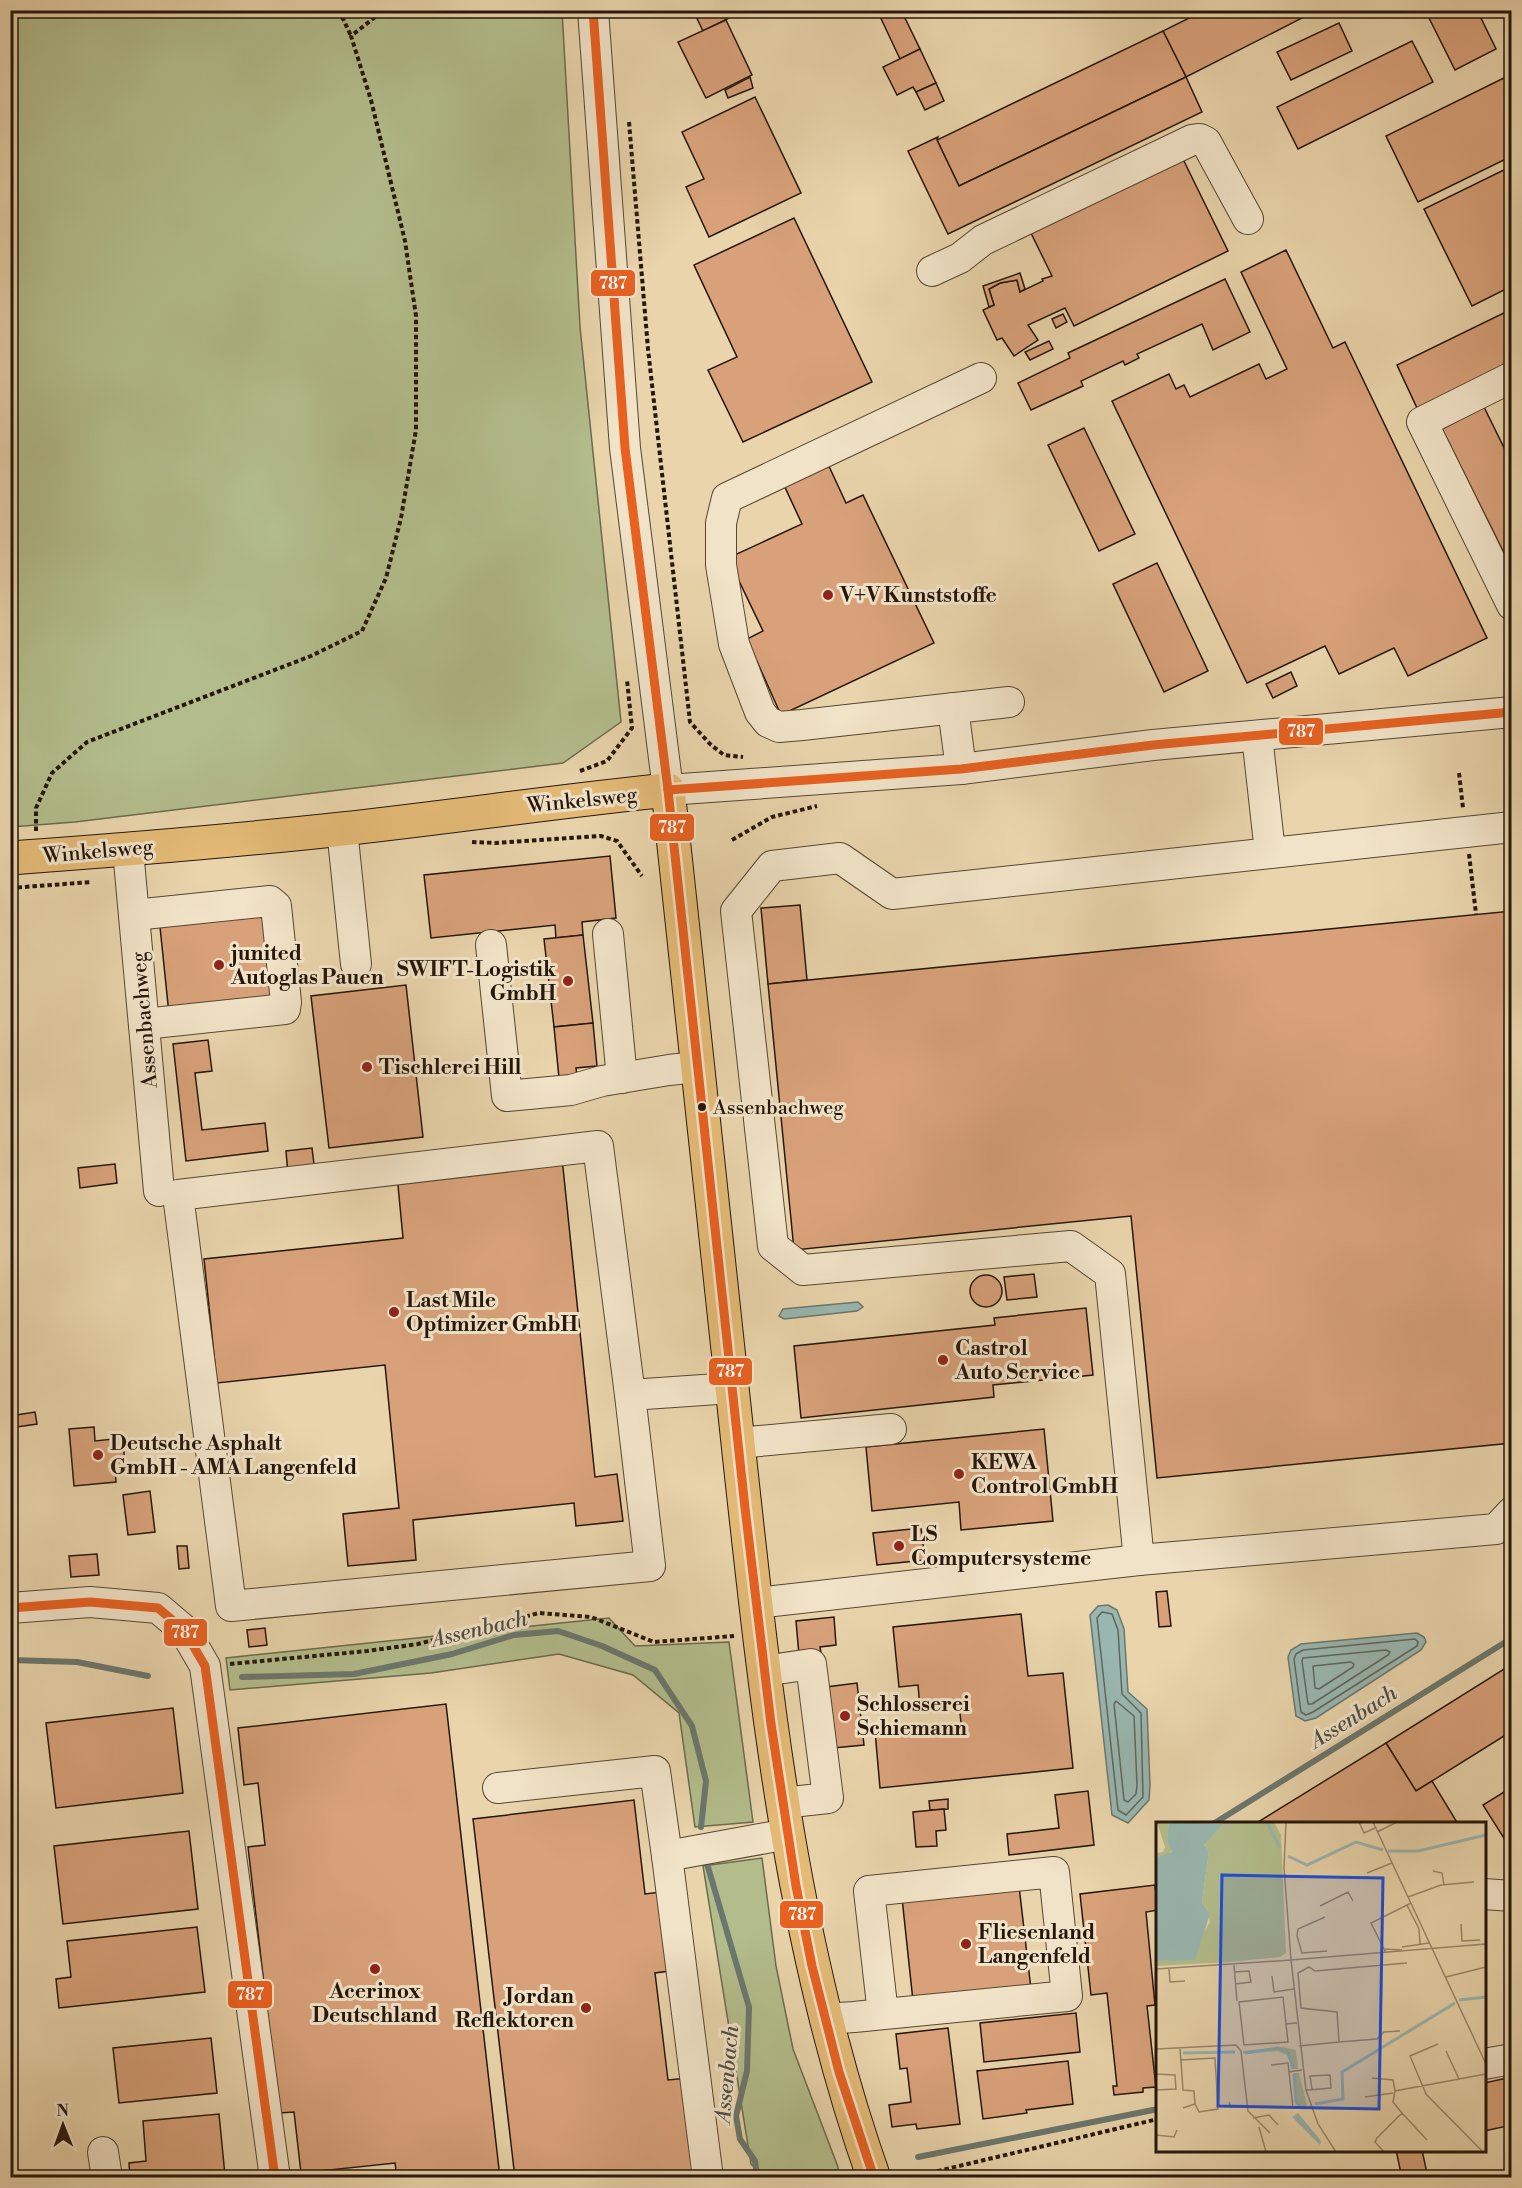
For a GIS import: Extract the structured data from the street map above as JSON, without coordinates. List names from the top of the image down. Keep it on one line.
{"streets":{"main road":["Winkelsweg"],"street":["Assenbachweg"]},"crossings":[["Winkelsweg","Assenbachweg"]],"water":["Assenbach"],"places":["V+V Kunststoffe","junited Autoglas Pauen","SWIFT-Logistik GmbH","Tischlerei Hill","Assenbachweg","Last Mile Optimizer GmbH","Castrol Auto Service","Deutsche Asphalt GmbH - AMA Langenfeld","KEWA Control GmbH","LS Computersysteme","Schlosserei Schiemann","Fliesenland Langenfeld","Acerinox Deutschland","Jordan Reflektoren"],"lines":["transit line 787"],"north":"top"}
